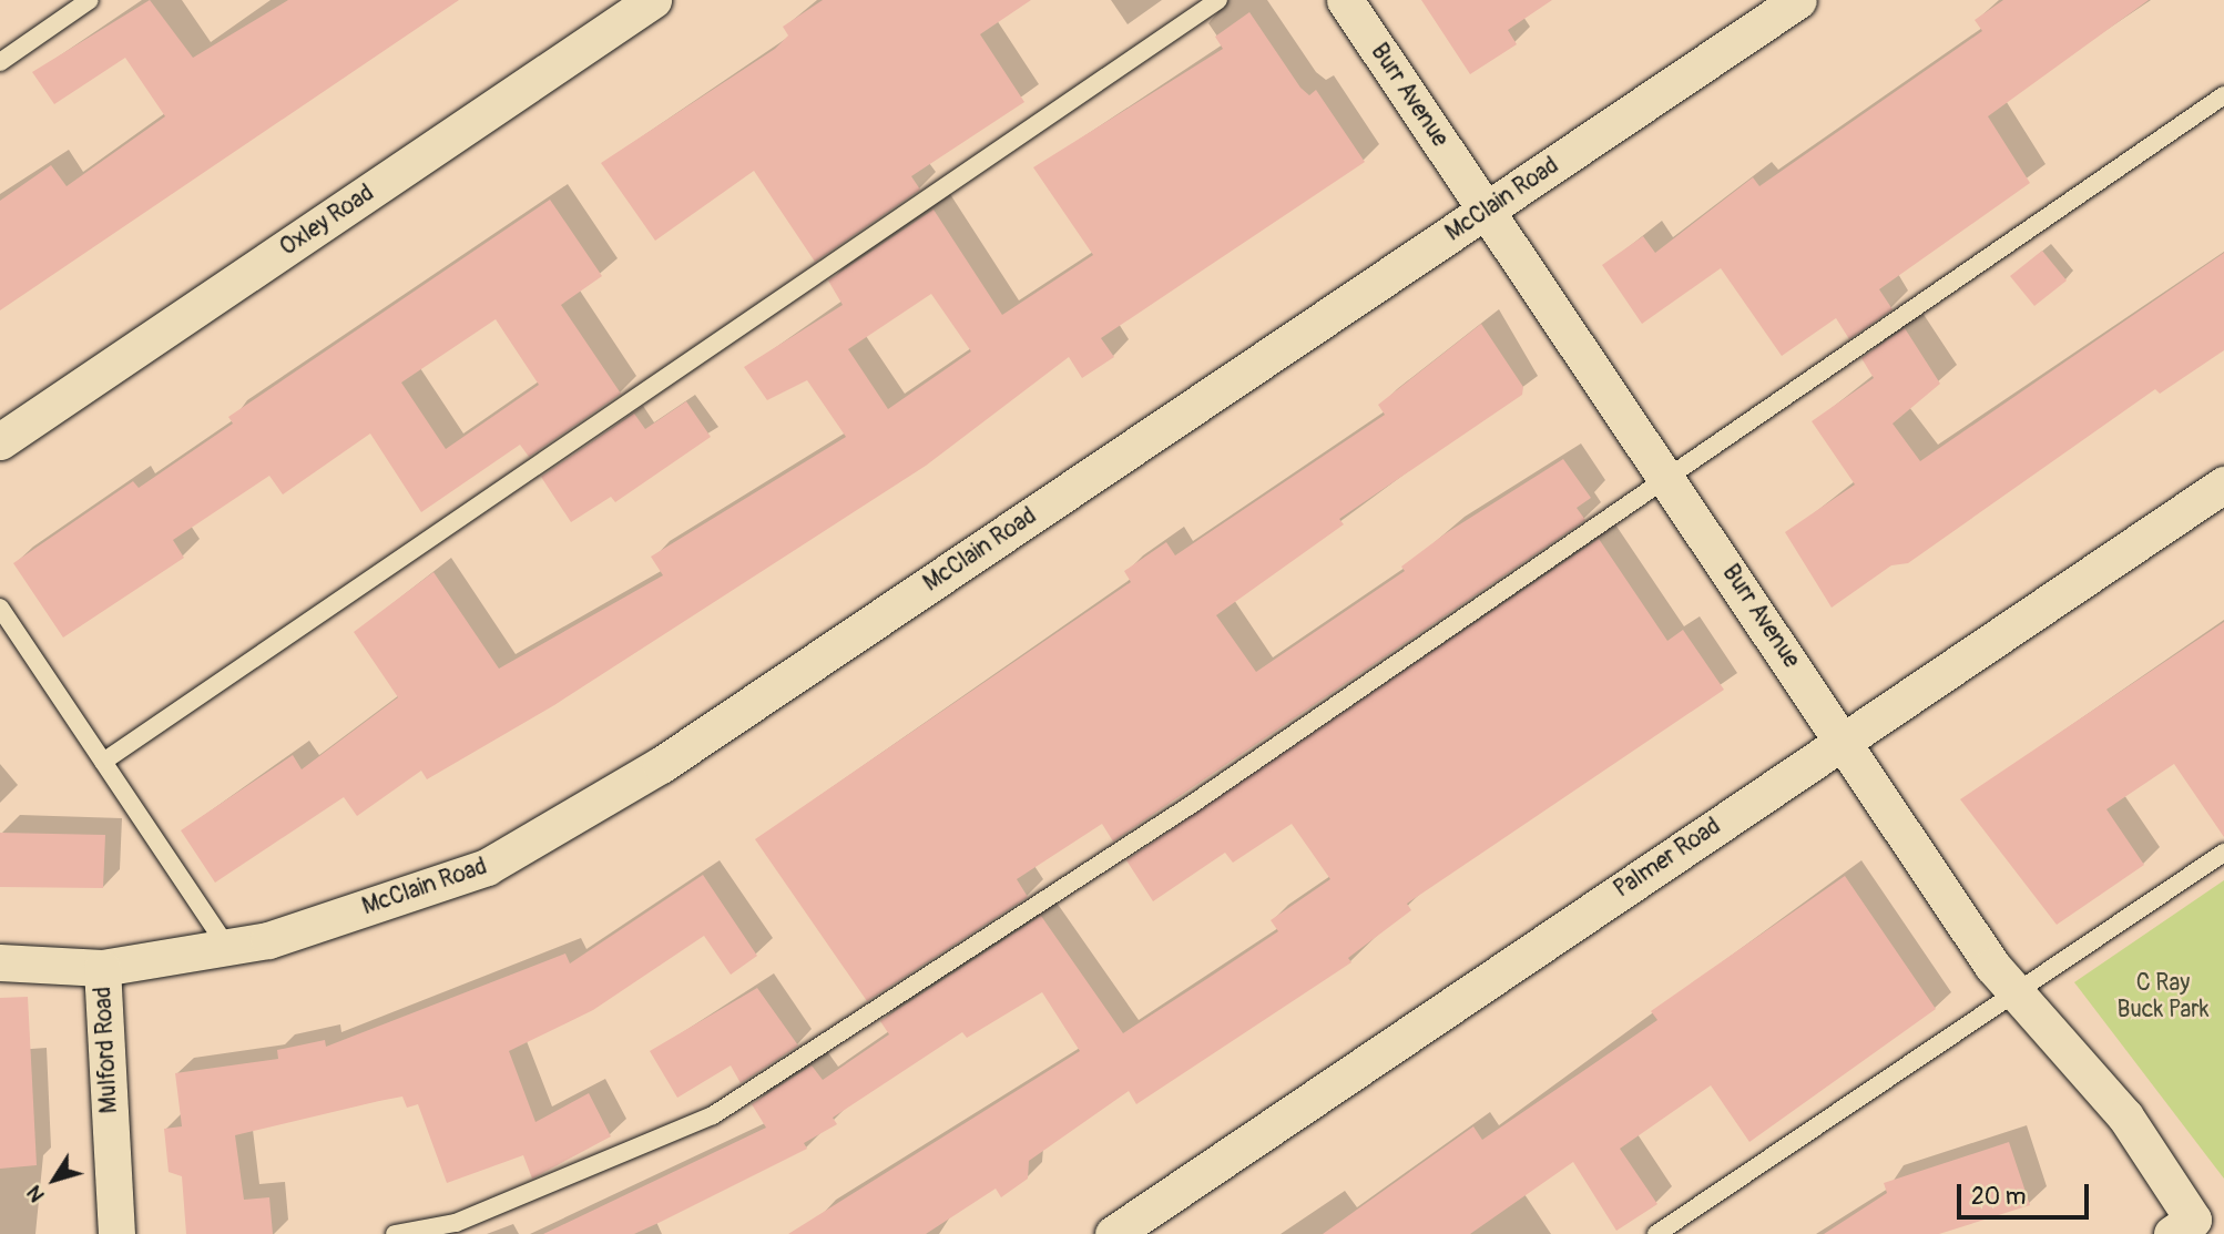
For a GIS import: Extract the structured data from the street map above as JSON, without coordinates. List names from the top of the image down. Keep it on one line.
{"streets":{"street":["Burr Avenue","McClain Road","Oxley Road","Palmer Road","Mulford Road"]},"crossings":[["Burr Avenue","McClain Road"],["Burr Avenue","Palmer Road"],["McClain Road","Mulford Road"]],"parks":["C Ray Buck Park"],"scale_bar":"20 m","north":"bottom left"}
